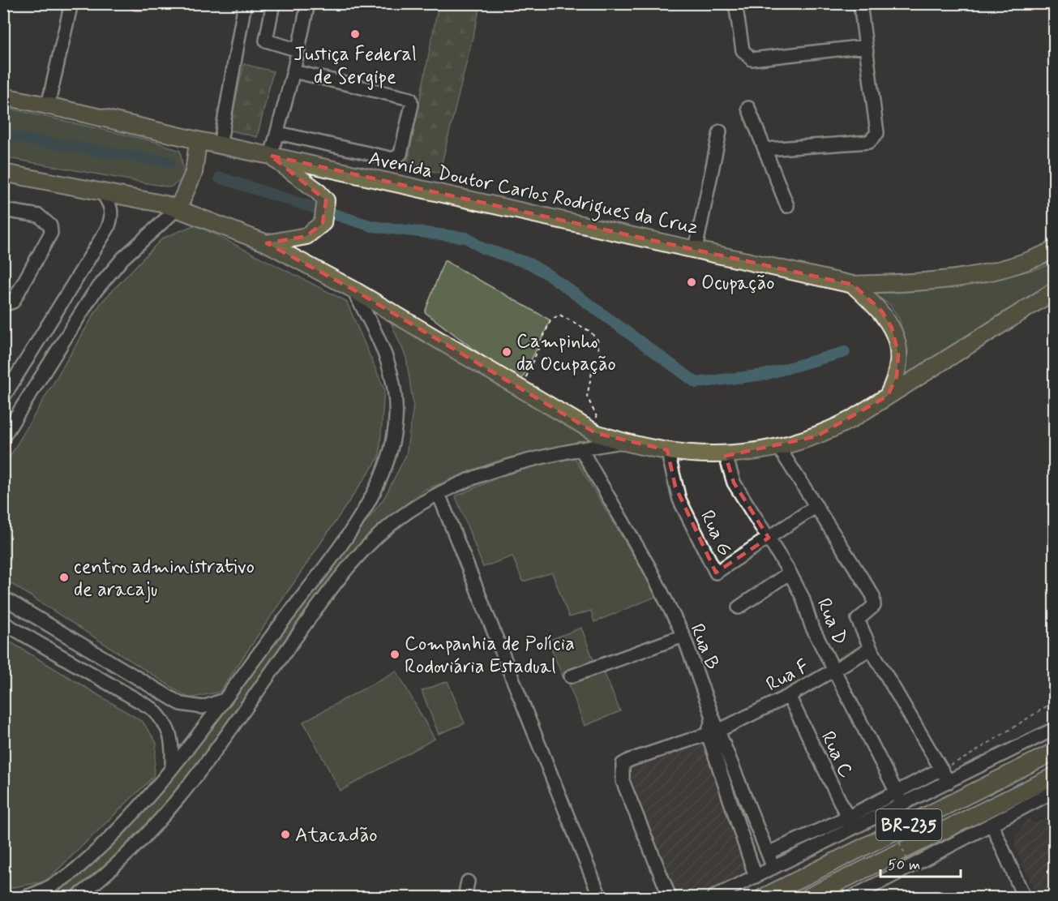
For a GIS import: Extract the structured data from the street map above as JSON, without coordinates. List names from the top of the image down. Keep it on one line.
{"streets":{"main road":["Avenida Doutor Carlos Rodrigues da Cruz","BR-235"],"street":["Rua G","Rua D","Rua B","Rua F","Rua C"]},"crossings":[["Rua G","Rua D"],["Rua D","Rua F"],["Rua B","Rua F"],["Rua F","Rua C"]],"places":["Justiça Federal de Sergipe","Ocupação","Campinho da Ocupação","centro administrativo de aracaju","Companhia de Polícia Rodoviária Estadual","Atacadão"],"scale_bar":"50 m"}
